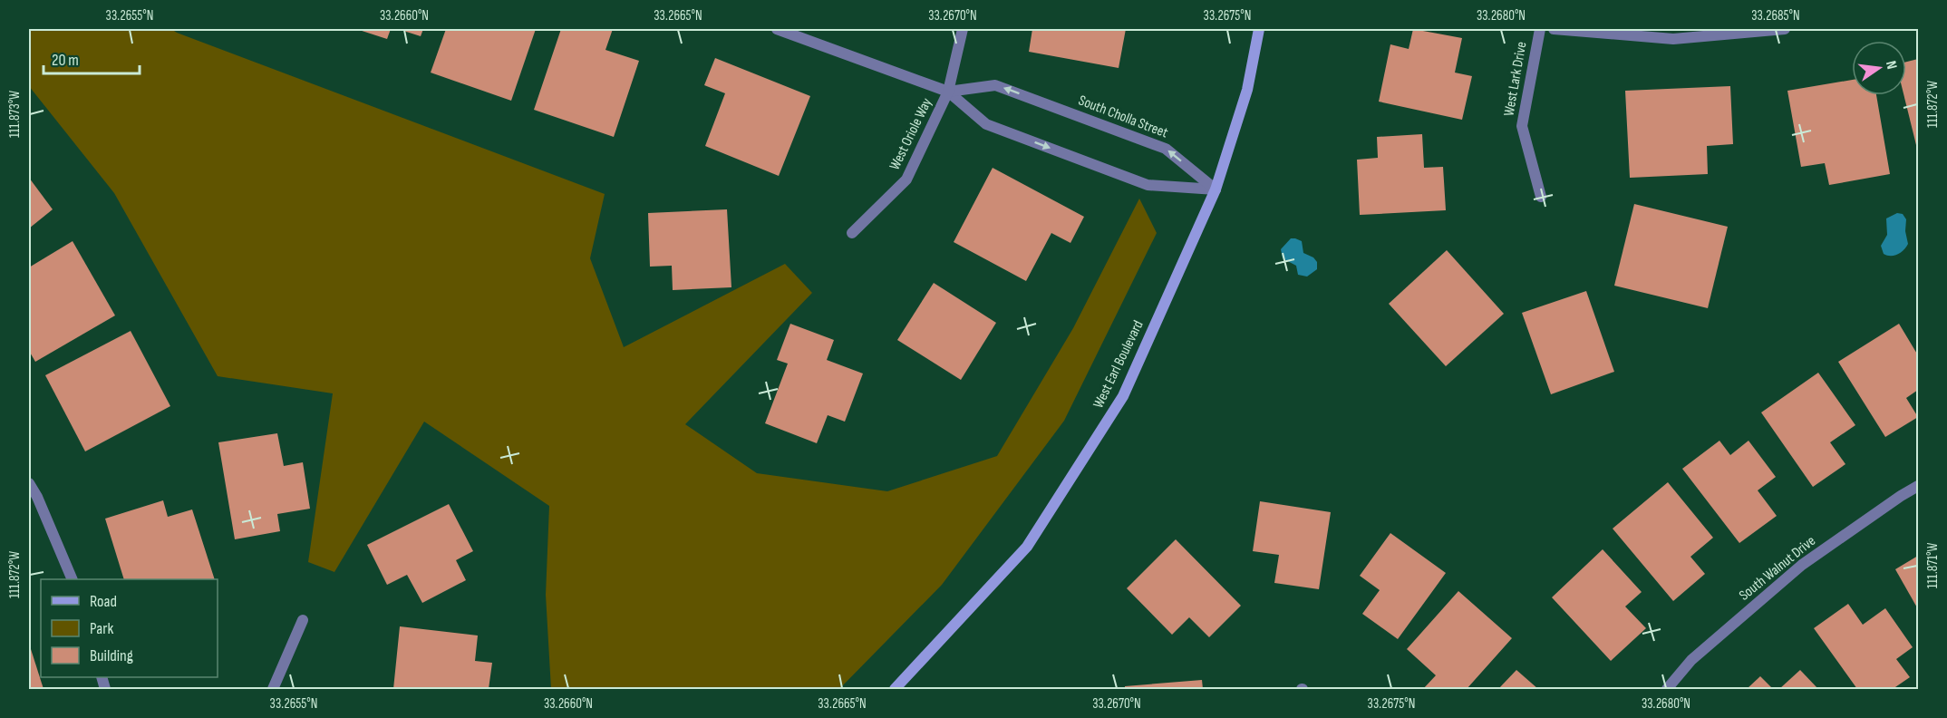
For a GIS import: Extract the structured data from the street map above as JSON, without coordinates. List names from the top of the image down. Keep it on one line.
{"streets":{"street":["West Lark Drive","South Cholla Street","West Oriole Way","West Earl Boulevard","South Walnut Drive"]},"crossings":[["South Cholla Street","West Oriole Way"],["South Cholla Street","West Earl Boulevard"]],"legend":["Road","Park","Building"],"scale_bar":"20 m","north":"right","coordinates":["33.2655°N","33.2660°N","33.2665°N","33.2670°N","33.2675°N","33.2680°N","33.2685°N","111.872°W","111.873°W","111.871°W"]}
